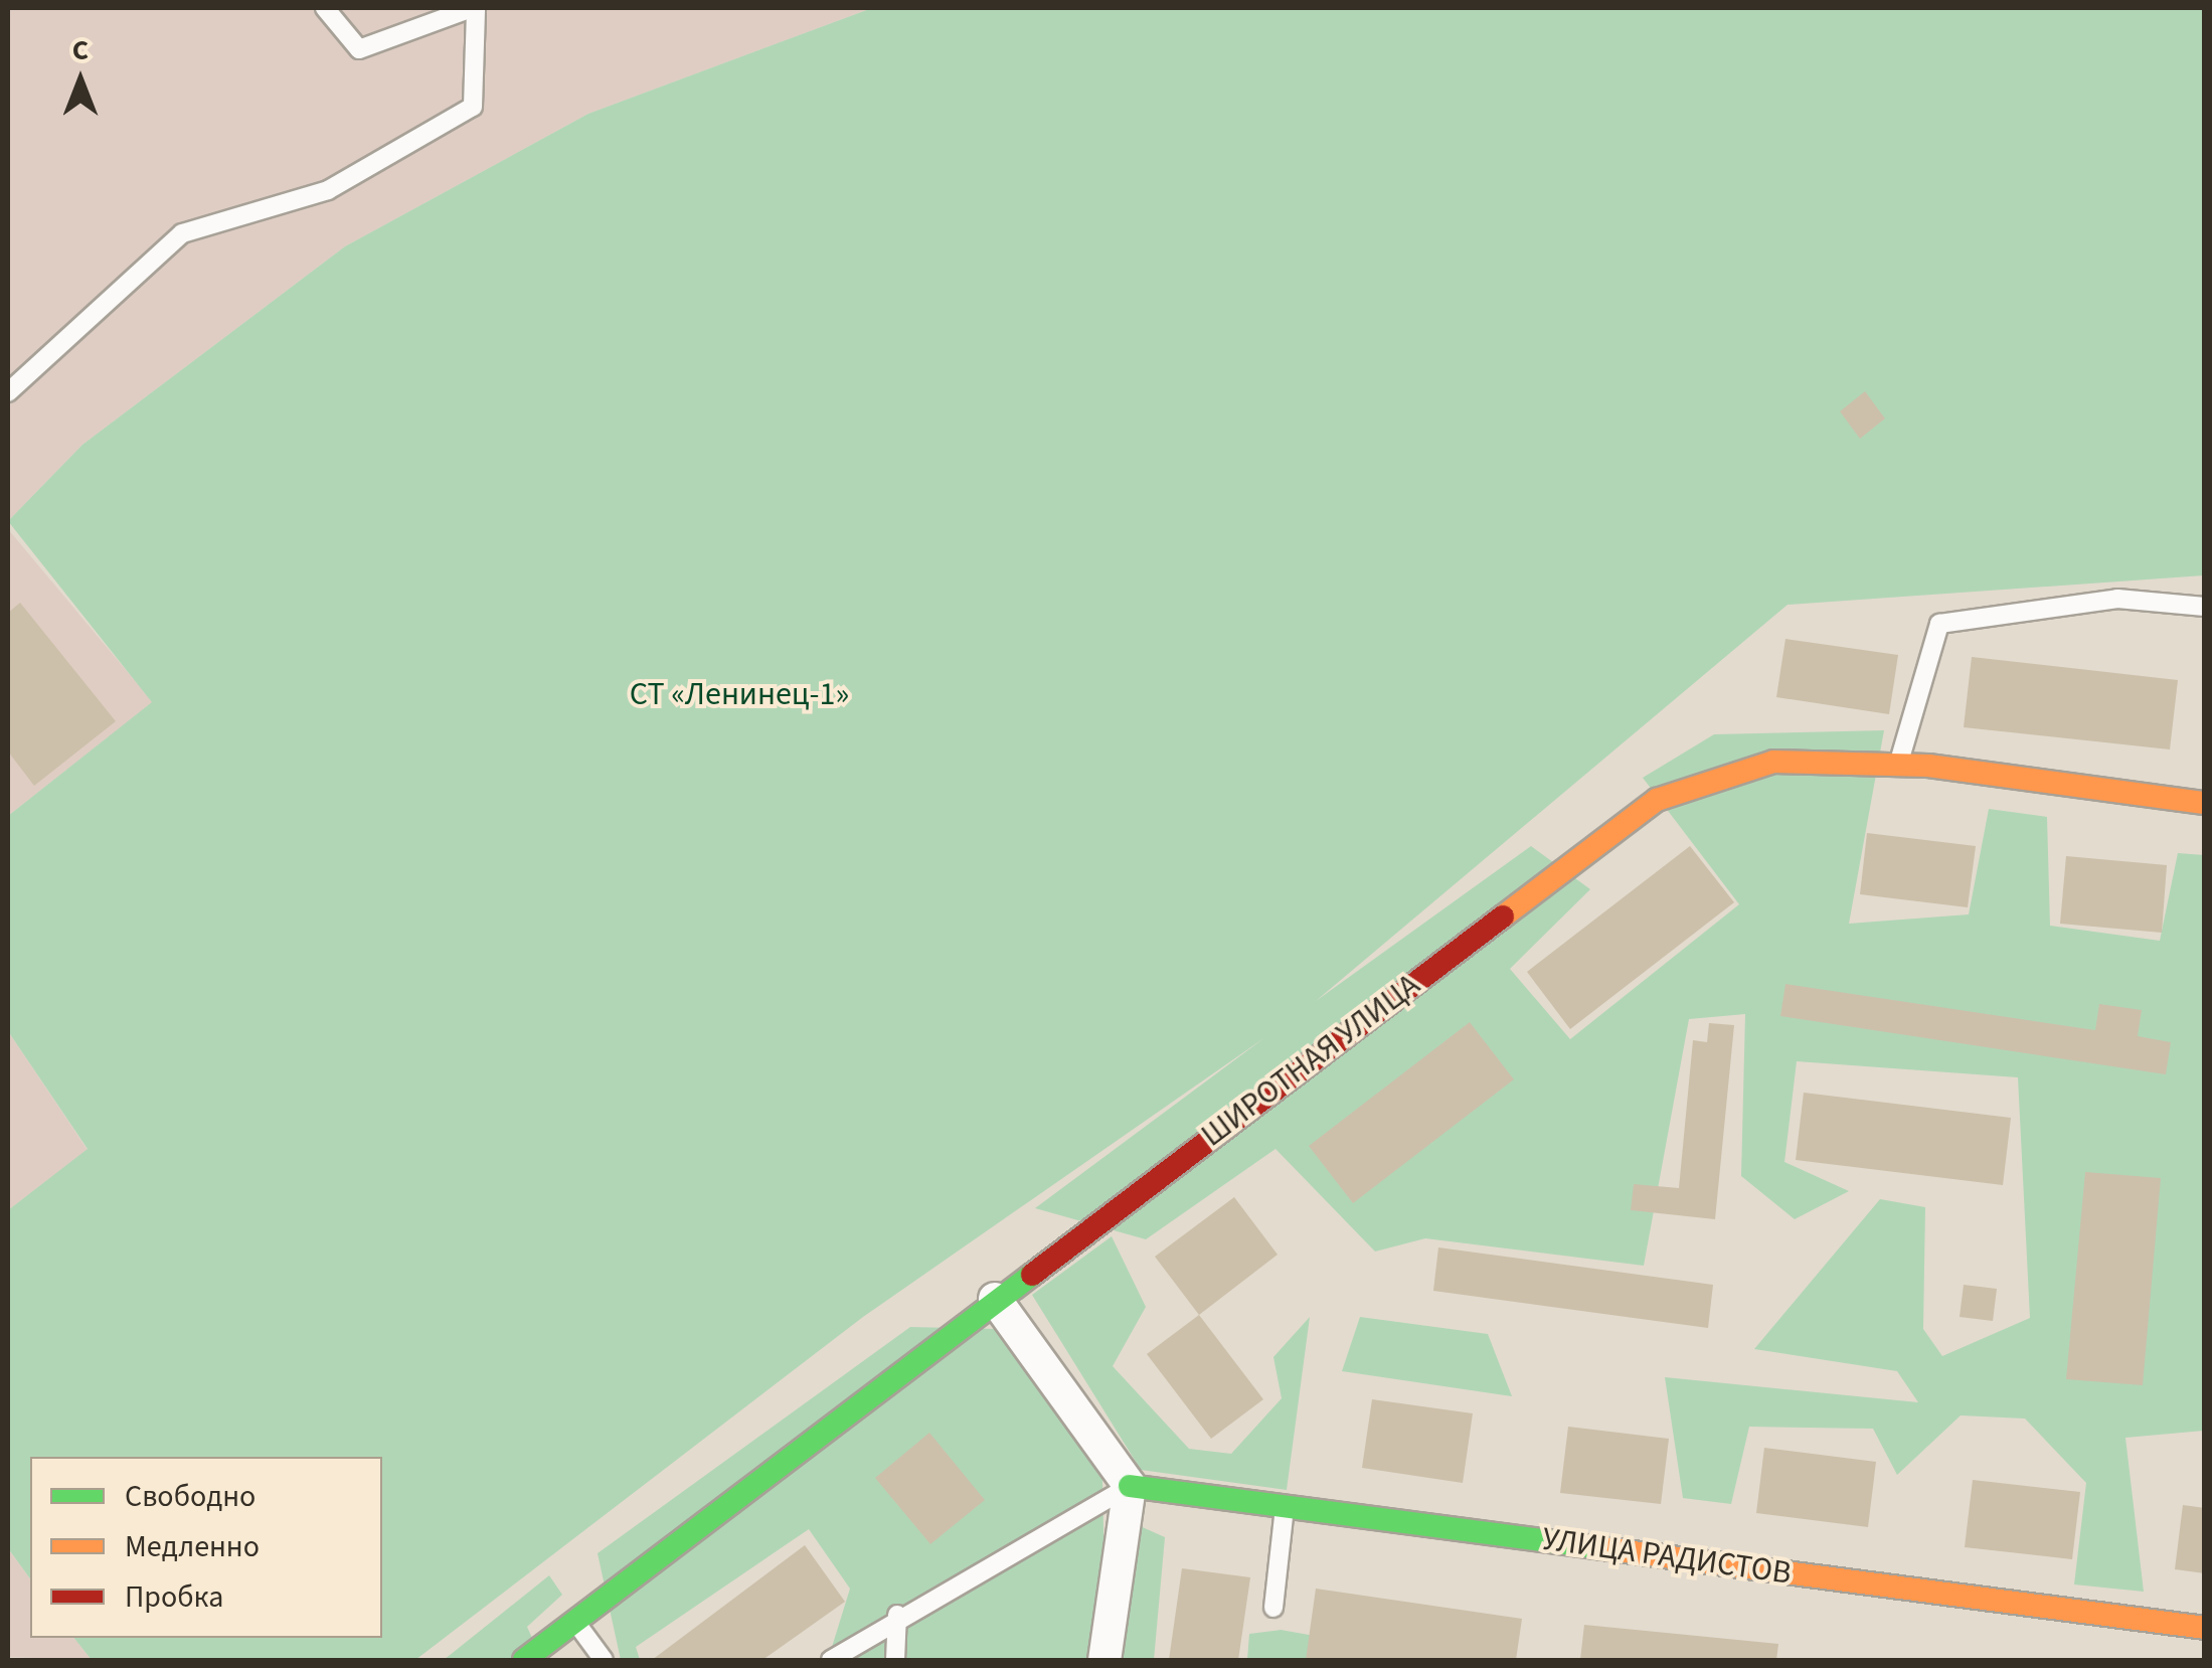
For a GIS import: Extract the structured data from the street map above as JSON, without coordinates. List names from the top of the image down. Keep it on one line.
{"streets":{"street":["ШИРОТНАЯ УЛИЦА","УЛИЦА РАДИСТОВ"]},"parks":["СТ «Ленинец-1»"],"legend":["Свободно","Медленно","Пробка"],"north":"top"}
